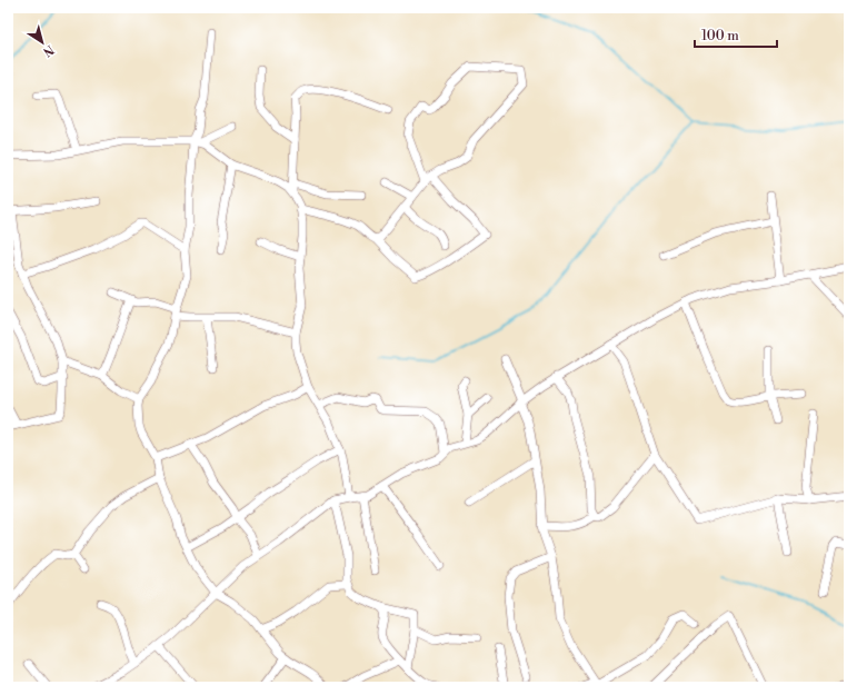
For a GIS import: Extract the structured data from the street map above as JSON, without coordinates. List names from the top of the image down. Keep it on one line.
{"scale_bar":"100 m","north":"bottom right"}
